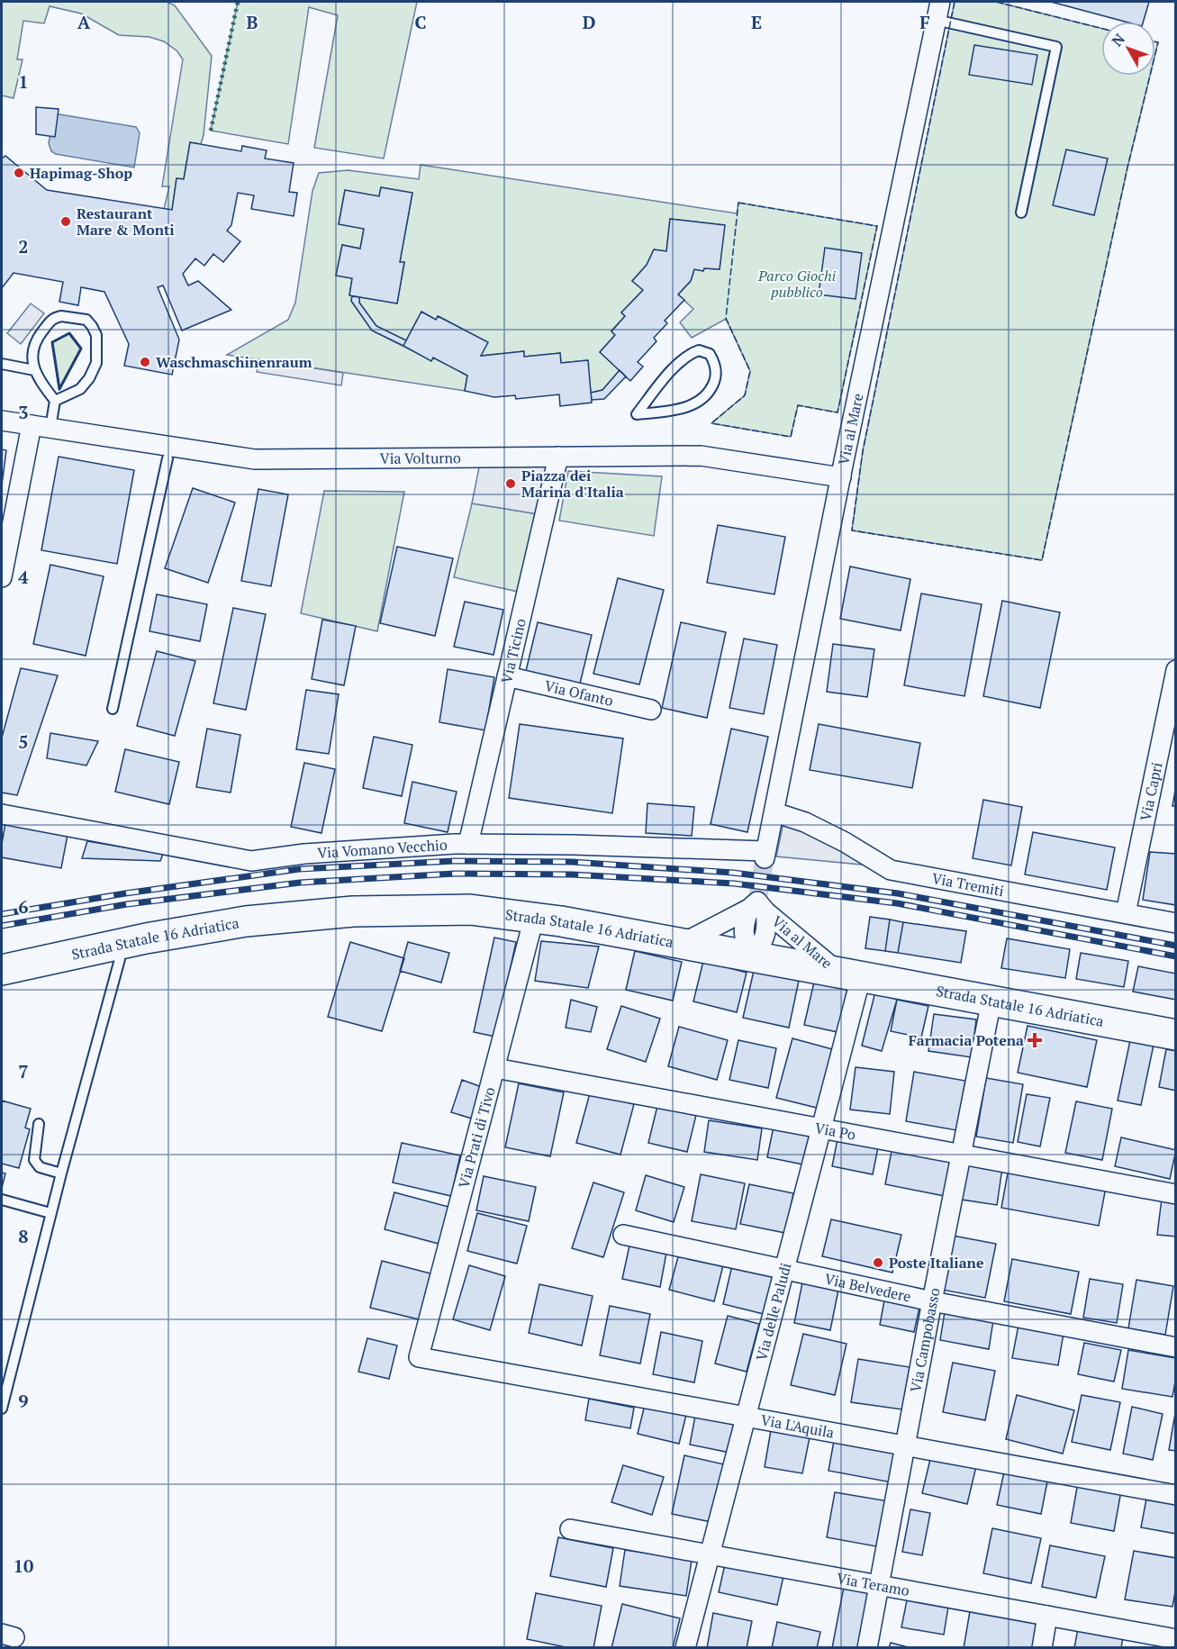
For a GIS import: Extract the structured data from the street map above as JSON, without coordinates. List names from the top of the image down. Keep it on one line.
{"streets":{"main road":["Strada Statale 16 Adriatica"],"street":["Via al Mare","Via Volturno","Via Ticino","Via Ofanto","Via Capri","Via Vomano Vecchio","Via Tremiti","Via Po","Via Prati di Tivo","Via Belvedere","Via delle Paludi","Via Campobasso","Via L'Aquila","Via Teramo"]},"crossings":[["Via al Mare","Via Volturno"],["Via al Mare","Via Vomano Vecchio"],["Via al Mare","Via Tremiti"],["Via al Mare","Strada Statale 16 Adriatica"],["Via al Mare","Via delle Paludi"],["Via Volturno","Via Ticino"],["Via Ticino","Via Ofanto"],["Via Ticino","Via Vomano Vecchio"],["Via Capri","Via Tremiti"],["Strada Statale 16 Adriatica","Via Prati di Tivo"],["Strada Statale 16 Adriatica","Via delle Paludi"],["Strada Statale 16 Adriatica","Via Campobasso"],["Via Po","Via Prati di Tivo"],["Via Po","Via delle Paludi"],["Via Po","Via Campobasso"],["Via Prati di Tivo","Via L'Aquila"],["Via Belvedere","Via delle Paludi"],["Via Belvedere","Via Campobasso"],["Via delle Paludi","Via L'Aquila"],["Via delle Paludi","Via Teramo"],["Via Campobasso","Via L'Aquila"],["Via Campobasso","Via Teramo"]],"parks":["Parco Giochi pubblico"],"places":{"other":["Hapimag-Shop","Restaurant Mare & Monti","Waschmaschinenraum","Piazza dei Marina d'Italia","Poste Italiane"],"health":["Farmacia Potena"]},"north":"top left","grid":{"columns":["A","B","C","D","E","F"],"rows":["1","2","3","4","5","6","7","8","9","10"]}}
